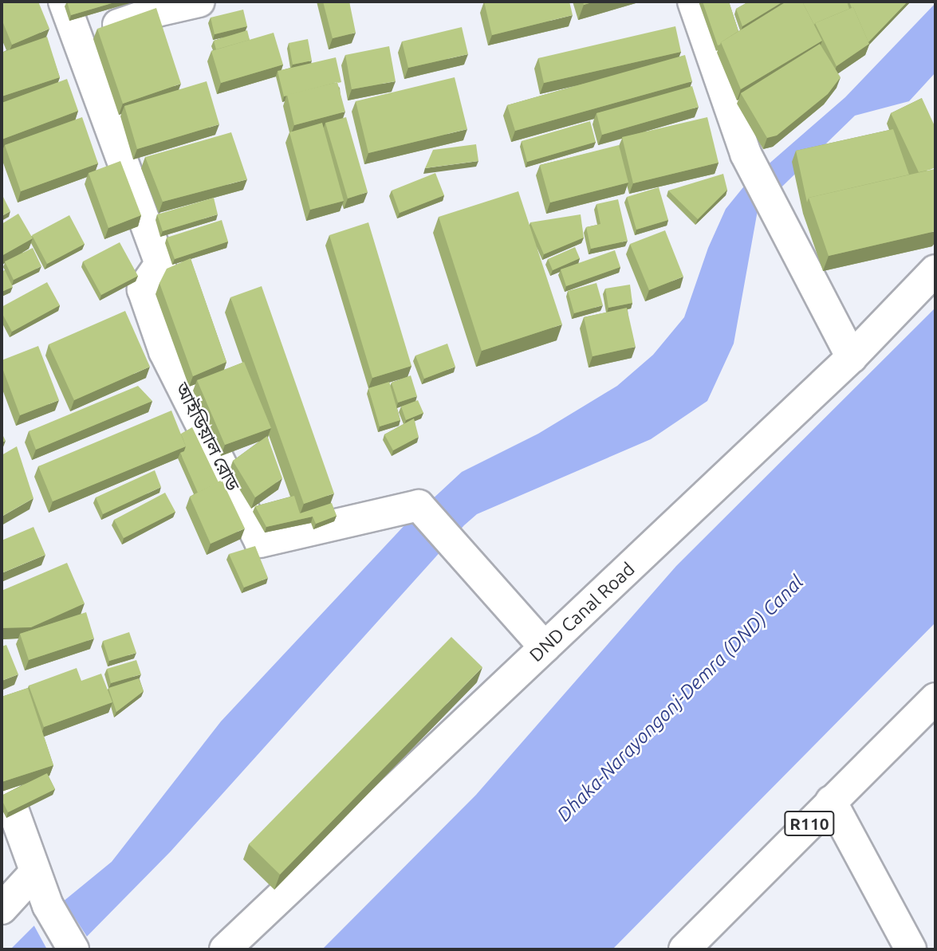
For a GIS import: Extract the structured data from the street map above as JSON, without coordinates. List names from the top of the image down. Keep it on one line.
{"streets":{"street":["আইডিয়াল রোড","DND Canal Road","R110"]},"crossings":[["আইডিয়াল রোড","DND Canal Road"]],"water":["Dhaka-Narayongonj-Demra (DND) Canal"]}
